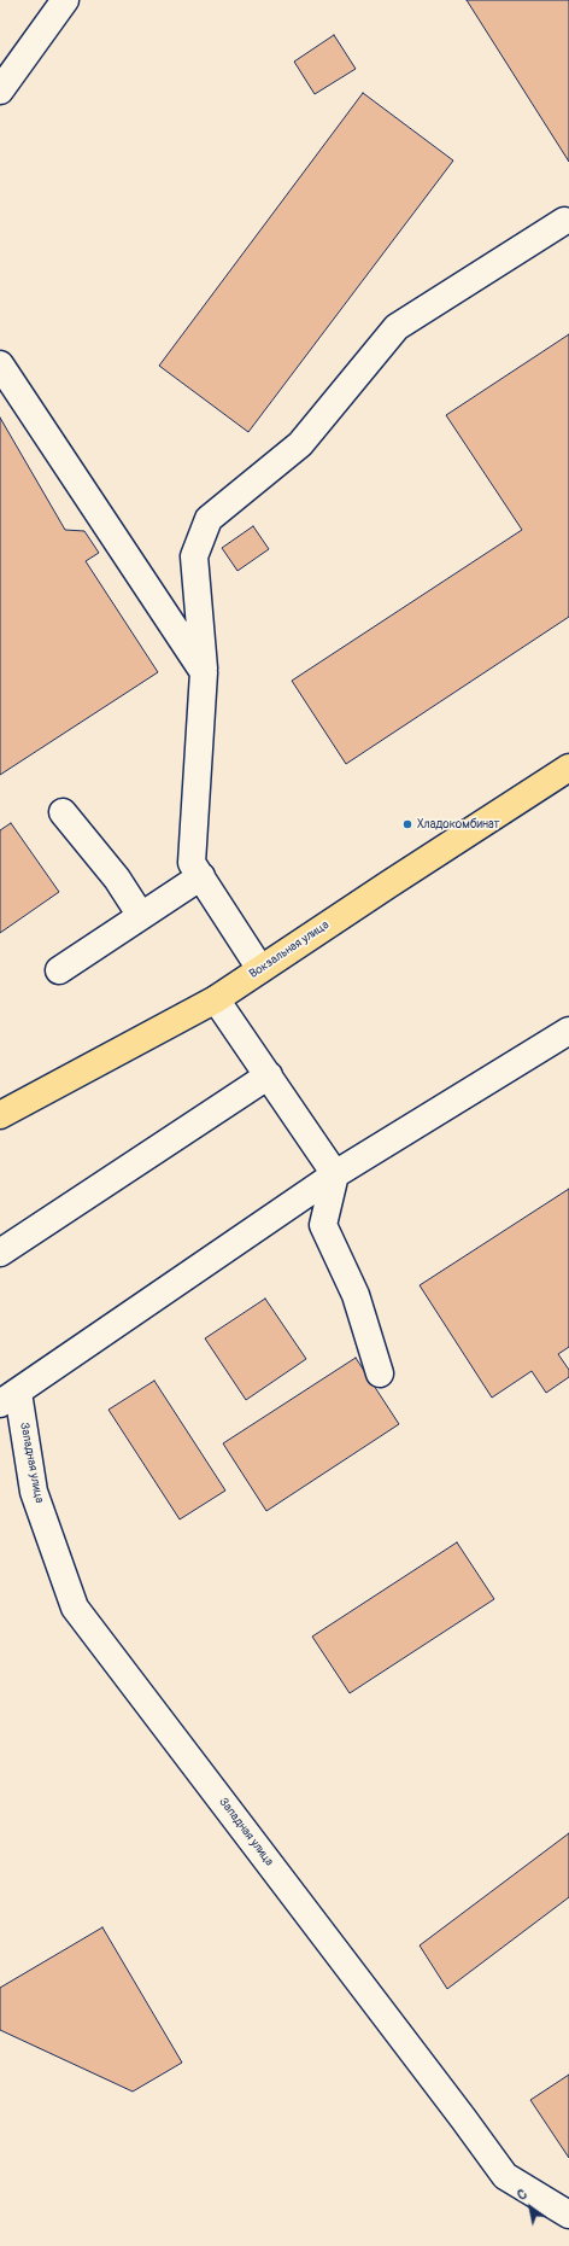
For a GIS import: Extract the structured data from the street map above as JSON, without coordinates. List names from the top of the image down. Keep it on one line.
{"streets":{"main road":["Вокзальная улица"],"street":["Западная улица"]},"places":["Хладокомбинат"],"north":"top left"}
